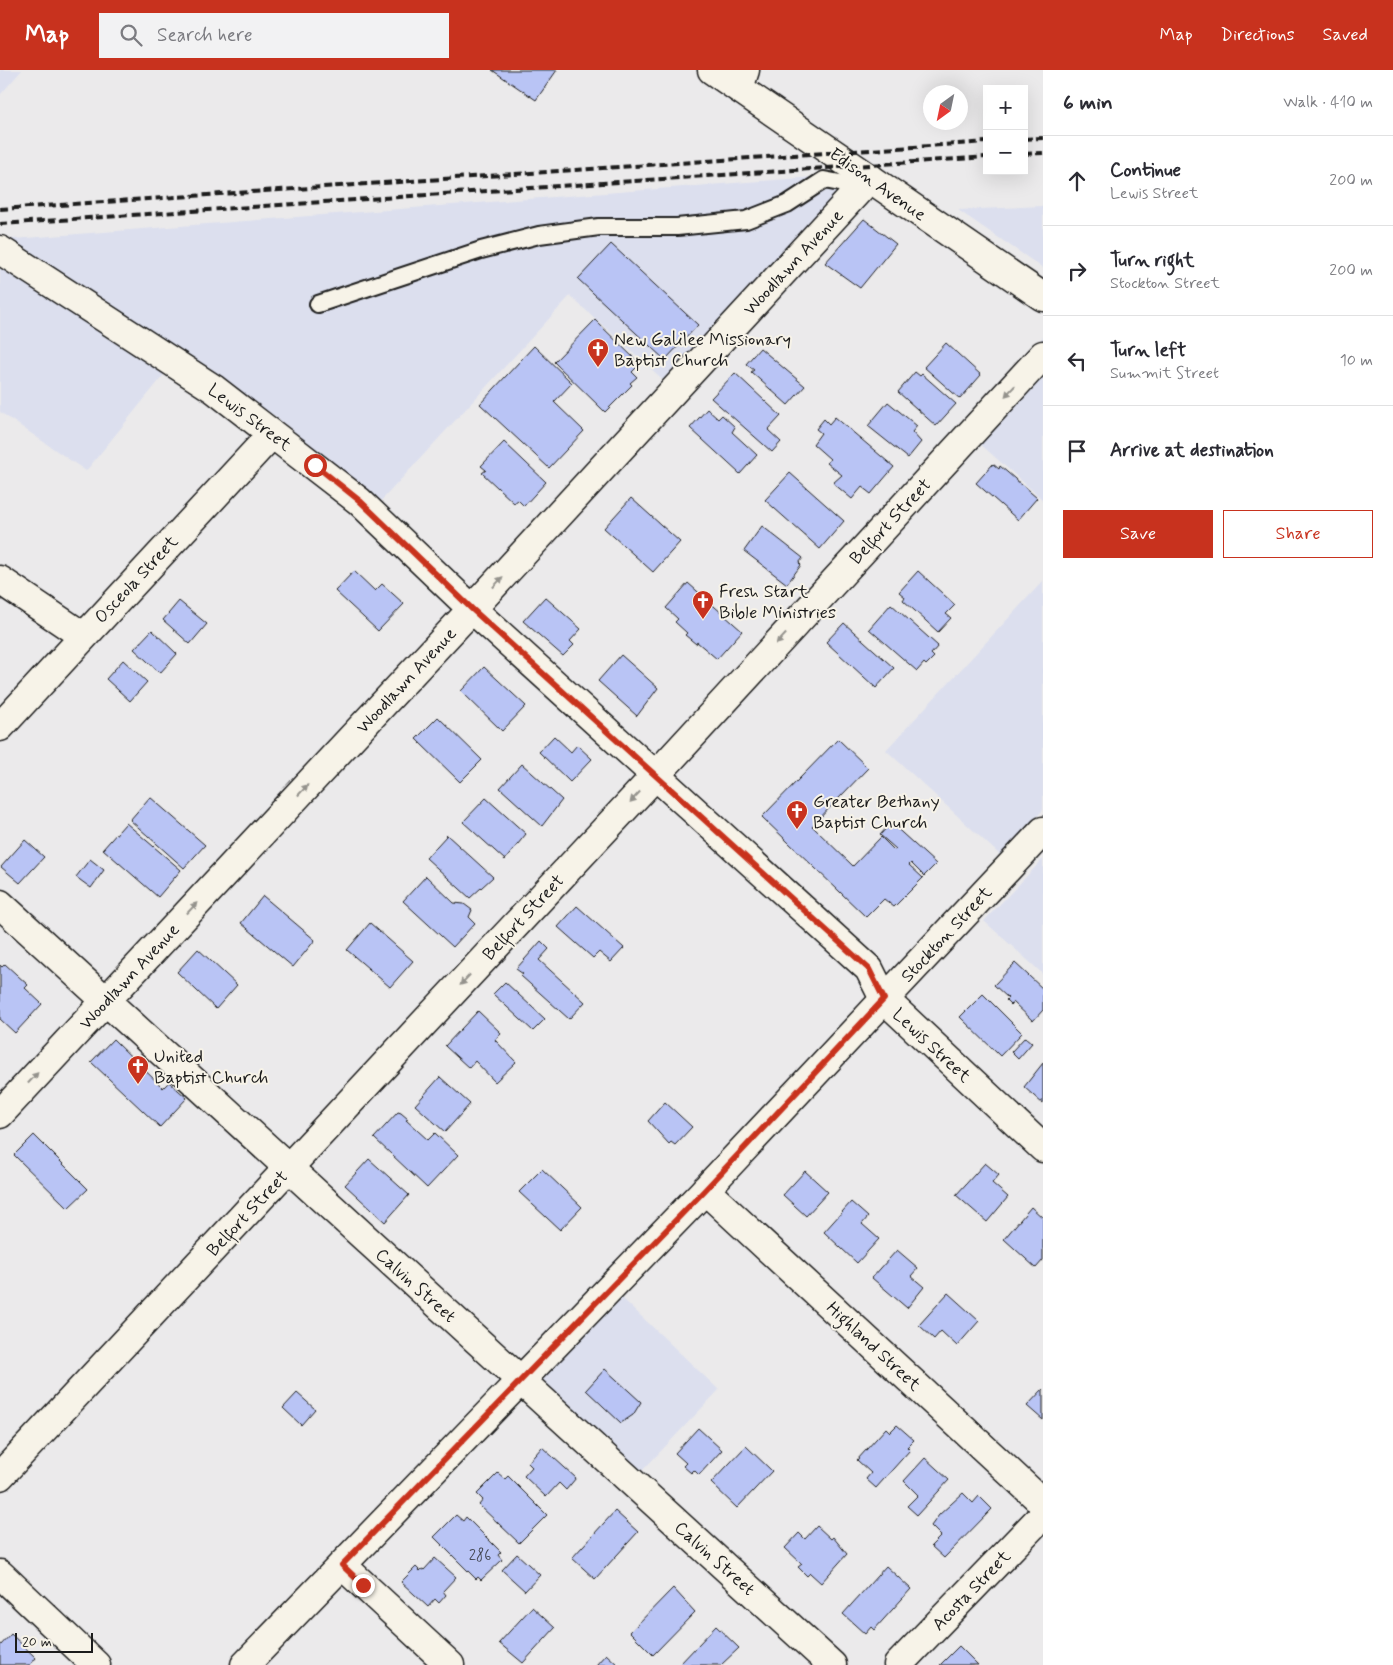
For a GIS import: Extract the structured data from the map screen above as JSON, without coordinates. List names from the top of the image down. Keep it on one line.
{"streets":{"street":["Edison Avenue","Woodlawn Avenue","Lewis Street","Belfort Street","Osceola Street","Stockton Street","Calvin Street","Highland Street","Acosta Street"]},"crossings":[["Edison Avenue","Woodlawn Avenue"],["Woodlawn Avenue","Lewis Street"],["Woodlawn Avenue","Calvin Street"],["Lewis Street","Belfort Street"],["Lewis Street","Osceola Street"],["Lewis Street","Stockton Street"],["Belfort Street","Calvin Street"],["Stockton Street","Calvin Street"],["Stockton Street","Highland Street"]],"one_way":["Woodlawn Avenue","Belfort Street"],"places":{"church":["New Galilee Missionary Baptist Church","Fresh Start Bible Ministries","Greater Bethany Baptist Church","United Baptist Church"]},"house_numbers":["286"],"scale_bar":"20 m","north":"bottom left","page":{"header":"Map","search":"Search here","nav":["Map","Directions","Saved"],"heading":["6 min","Walk · 410 m"],"map_buttons":["+","−"],"list":[["Continue","Lewis Street","200 m"],["Turn right","Stockton Street","200 m"],["Turn left","Summit Street","10 m"],"Arrive at destination"],"buttons":["Save","Share"],"scale":"20 m"}}
